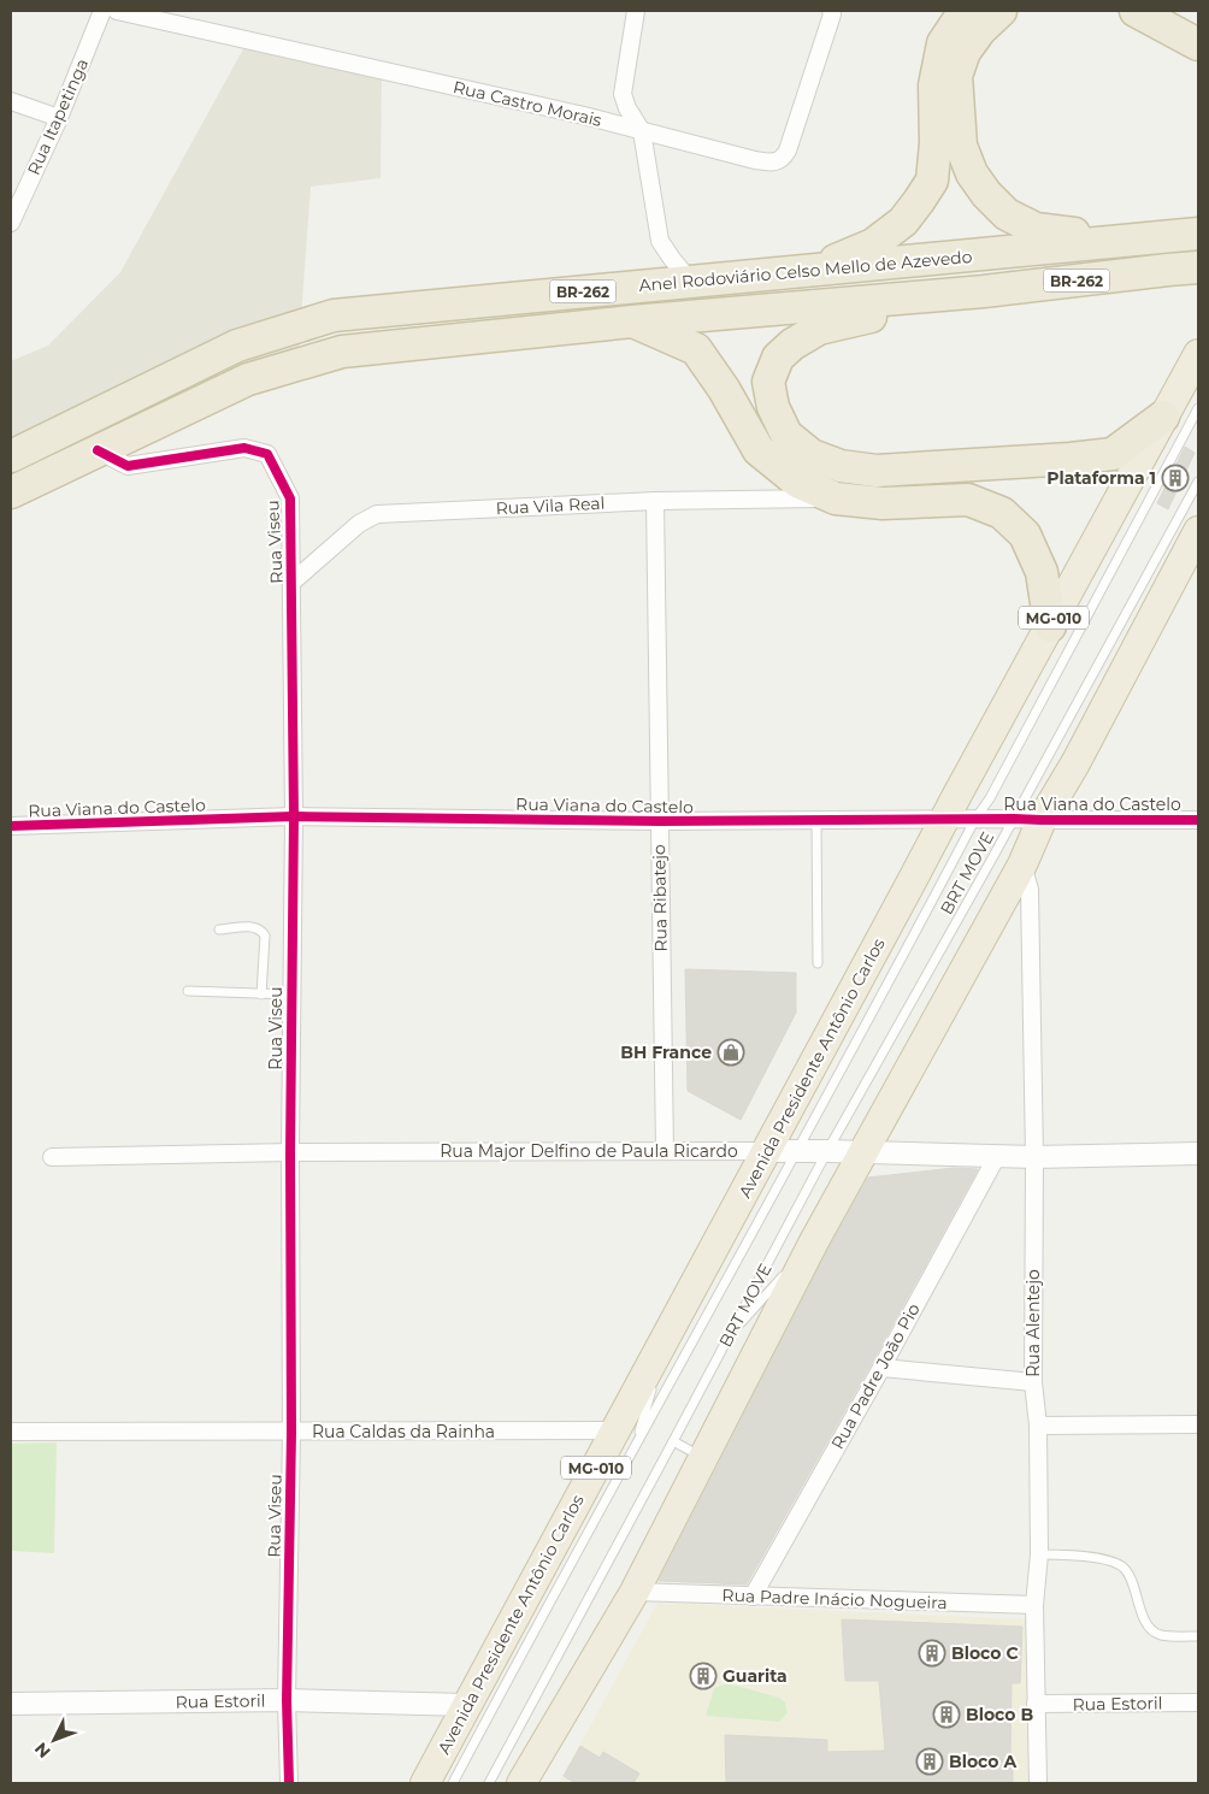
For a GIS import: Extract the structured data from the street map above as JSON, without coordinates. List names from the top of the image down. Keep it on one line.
{"streets":{"highway":["Anel Rodoviário Celso Mello de Azevedo","BR-262","MG-010","Avenida Presidente Antônio Carlos"],"street":["Rua Castro Morais","Rua Itapetinga","Rua Vila Real","Rua Viseu","Rua Viana do Castelo","Rua Ribatejo","Rua Major Delfino de Paula Ricardo","Rua Alentejo","Rua Padre João Pio","Rua Caldas da Rainha","Rua Padre Inácio Nogueira","Rua Estoril"],"lane":["BRT MOVE"]},"crossings":[["Anel Rodoviário Celso Mello de Azevedo","Rua Viseu"],["Rua Vila Real","Rua Viseu"],["Rua Vila Real","Rua Ribatejo"],["Rua Viseu","Rua Viana do Castelo"],["Rua Viseu","Rua Major Delfino de Paula Ricardo"],["Rua Viseu","Rua Caldas da Rainha"],["Rua Viseu","Rua Estoril"],["Rua Viana do Castelo","BRT MOVE"],["Rua Viana do Castelo","Rua Ribatejo"],["Rua Viana do Castelo","Avenida Presidente Antônio Carlos"],["BRT MOVE","Avenida Presidente Antônio Carlos"],["BRT MOVE","Rua Major Delfino de Paula Ricardo"],["BRT MOVE","Rua Caldas da Rainha"],["Rua Ribatejo","Rua Major Delfino de Paula Ricardo"],["Avenida Presidente Antônio Carlos","Rua Major Delfino de Paula Ricardo"],["Avenida Presidente Antônio Carlos","Rua Caldas da Rainha"],["Avenida Presidente Antônio Carlos","Rua Estoril"],["Rua Major Delfino de Paula Ricardo","Rua Alentejo"],["Rua Major Delfino de Paula Ricardo","Rua Padre João Pio"],["Rua Alentejo","Rua Padre Inácio Nogueira"],["Rua Alentejo","Rua Estoril"],["Rua Padre João Pio","Rua Padre Inácio Nogueira"]],"places":{"building":["Plataforma 1","Bloco C","Guarita","Bloco B","Bloco A"],"shop":["BH France"]},"north":"bottom left"}
